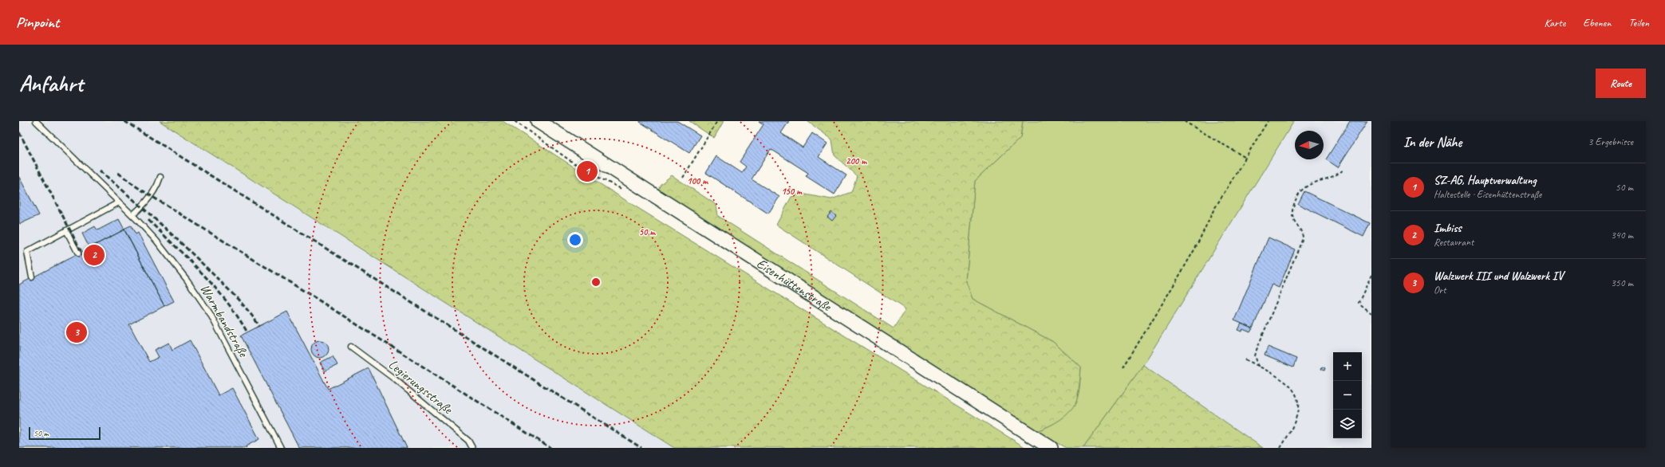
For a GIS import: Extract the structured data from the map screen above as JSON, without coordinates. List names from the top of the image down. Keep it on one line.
{"streets":{"street":["Eisenhüttenstraße"],"lane":["Warmbandstraße","Legierungsstraße"]},"scale_bar":"50 m","north":"left","page":{"header":"Pinpoint","nav":["Karte","Ebenen","Teilen"],"buttons":"Route","title":"Anfahrt","heading":["In der Nähe","3 Ergebnisse"],"pins":["1","2","3"],"list":[{"mark":"1","name":"SZ-AG, Hauptverwaltung","note":"Haltestelle · Eisenhüttenstraße","value":"50 m"},{"mark":"2","name":"Imbiss","note":"Restaurant","value":"340 m"},{"mark":"3","name":"Walzwerk III und Walzwerk IV","note":"Ort","value":"350 m"}],"map_buttons":["+","−"],"scale":"50 m"},"rings":["200 m","100 m","150 m","50 m"]}
